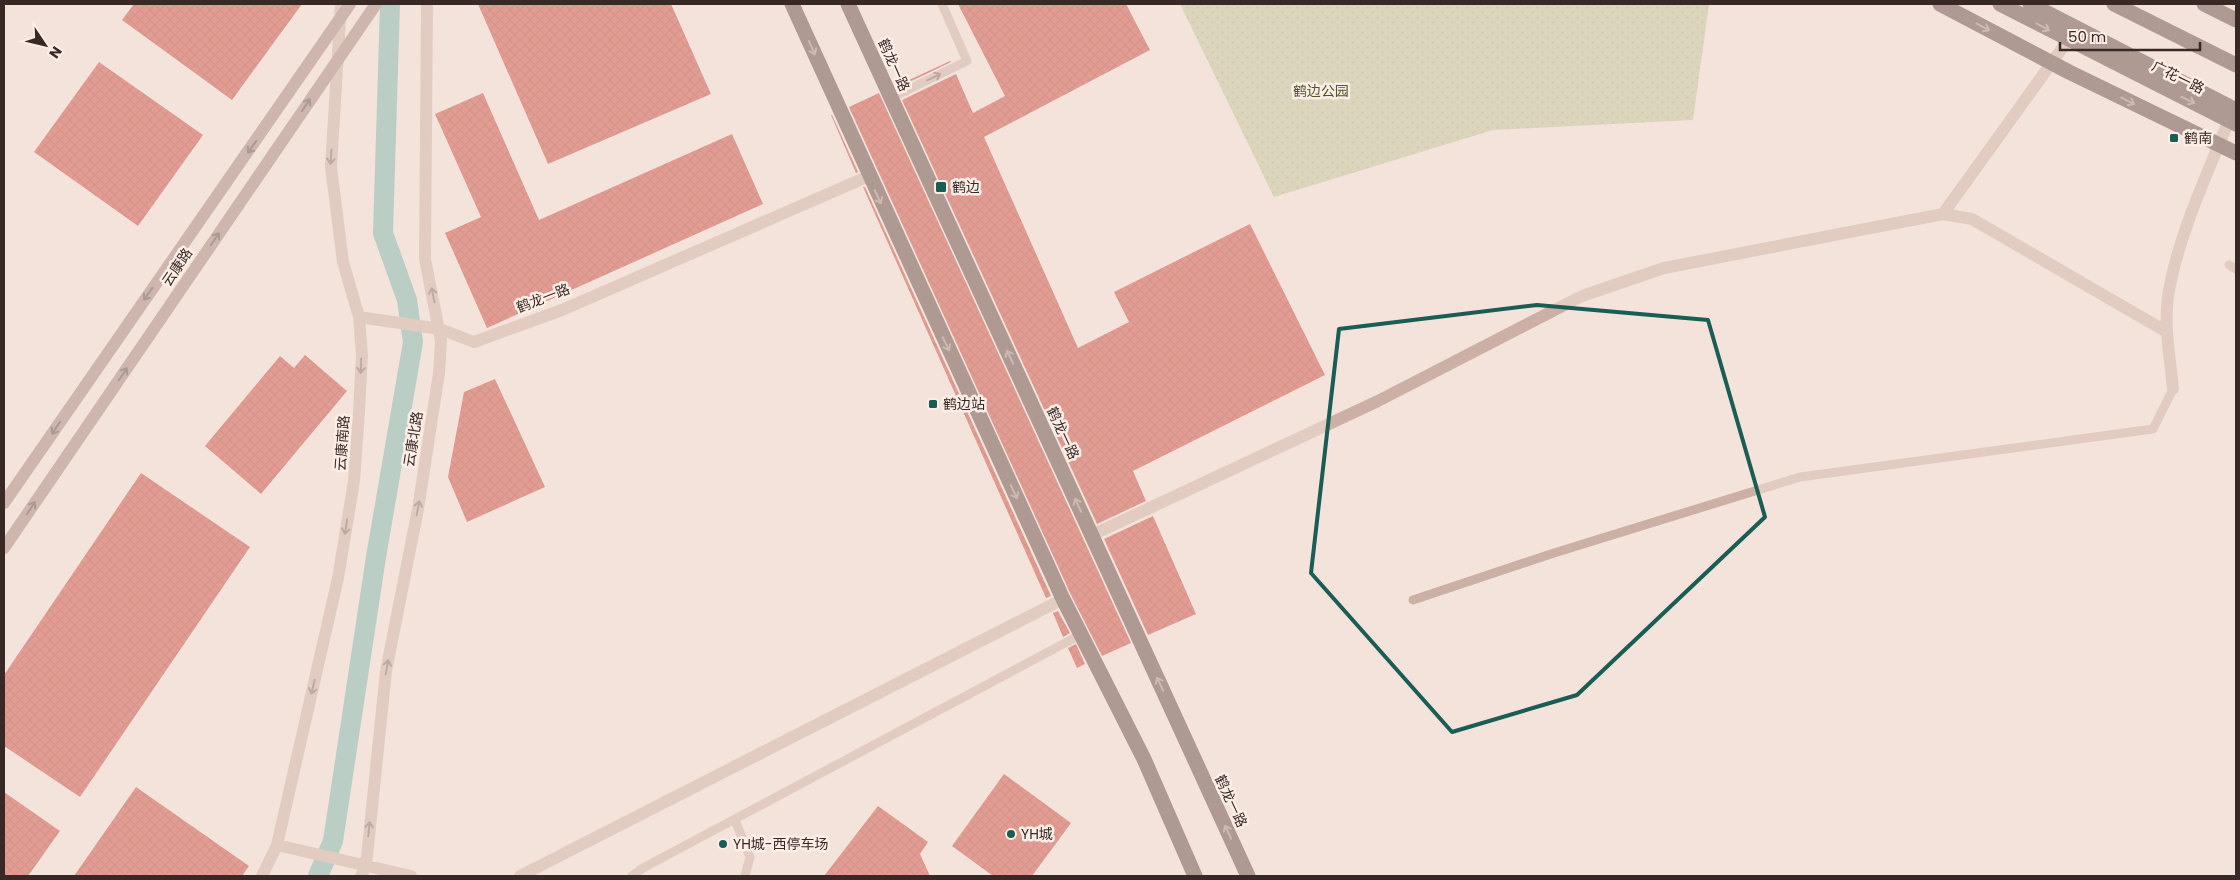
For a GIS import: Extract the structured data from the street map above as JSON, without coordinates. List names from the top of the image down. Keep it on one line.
{"streets":{"highway":["鹤龙一路","广花一路"],"street":["云康路","云康北路","云康南路"]},"crossings":[["鹤龙一路","云康北路"],["鹤龙一路","云康南路"],["云康路","云康南路"]],"one_way":["鹤龙一路","云康北路","云康南路"],"parks":["鹤边公园"],"places":{"transit":["鹤南","鹤边","鹤边站"],"other":["YH城","YH城-西停车场"]},"scale_bar":"50 m","north":"bottom right"}
